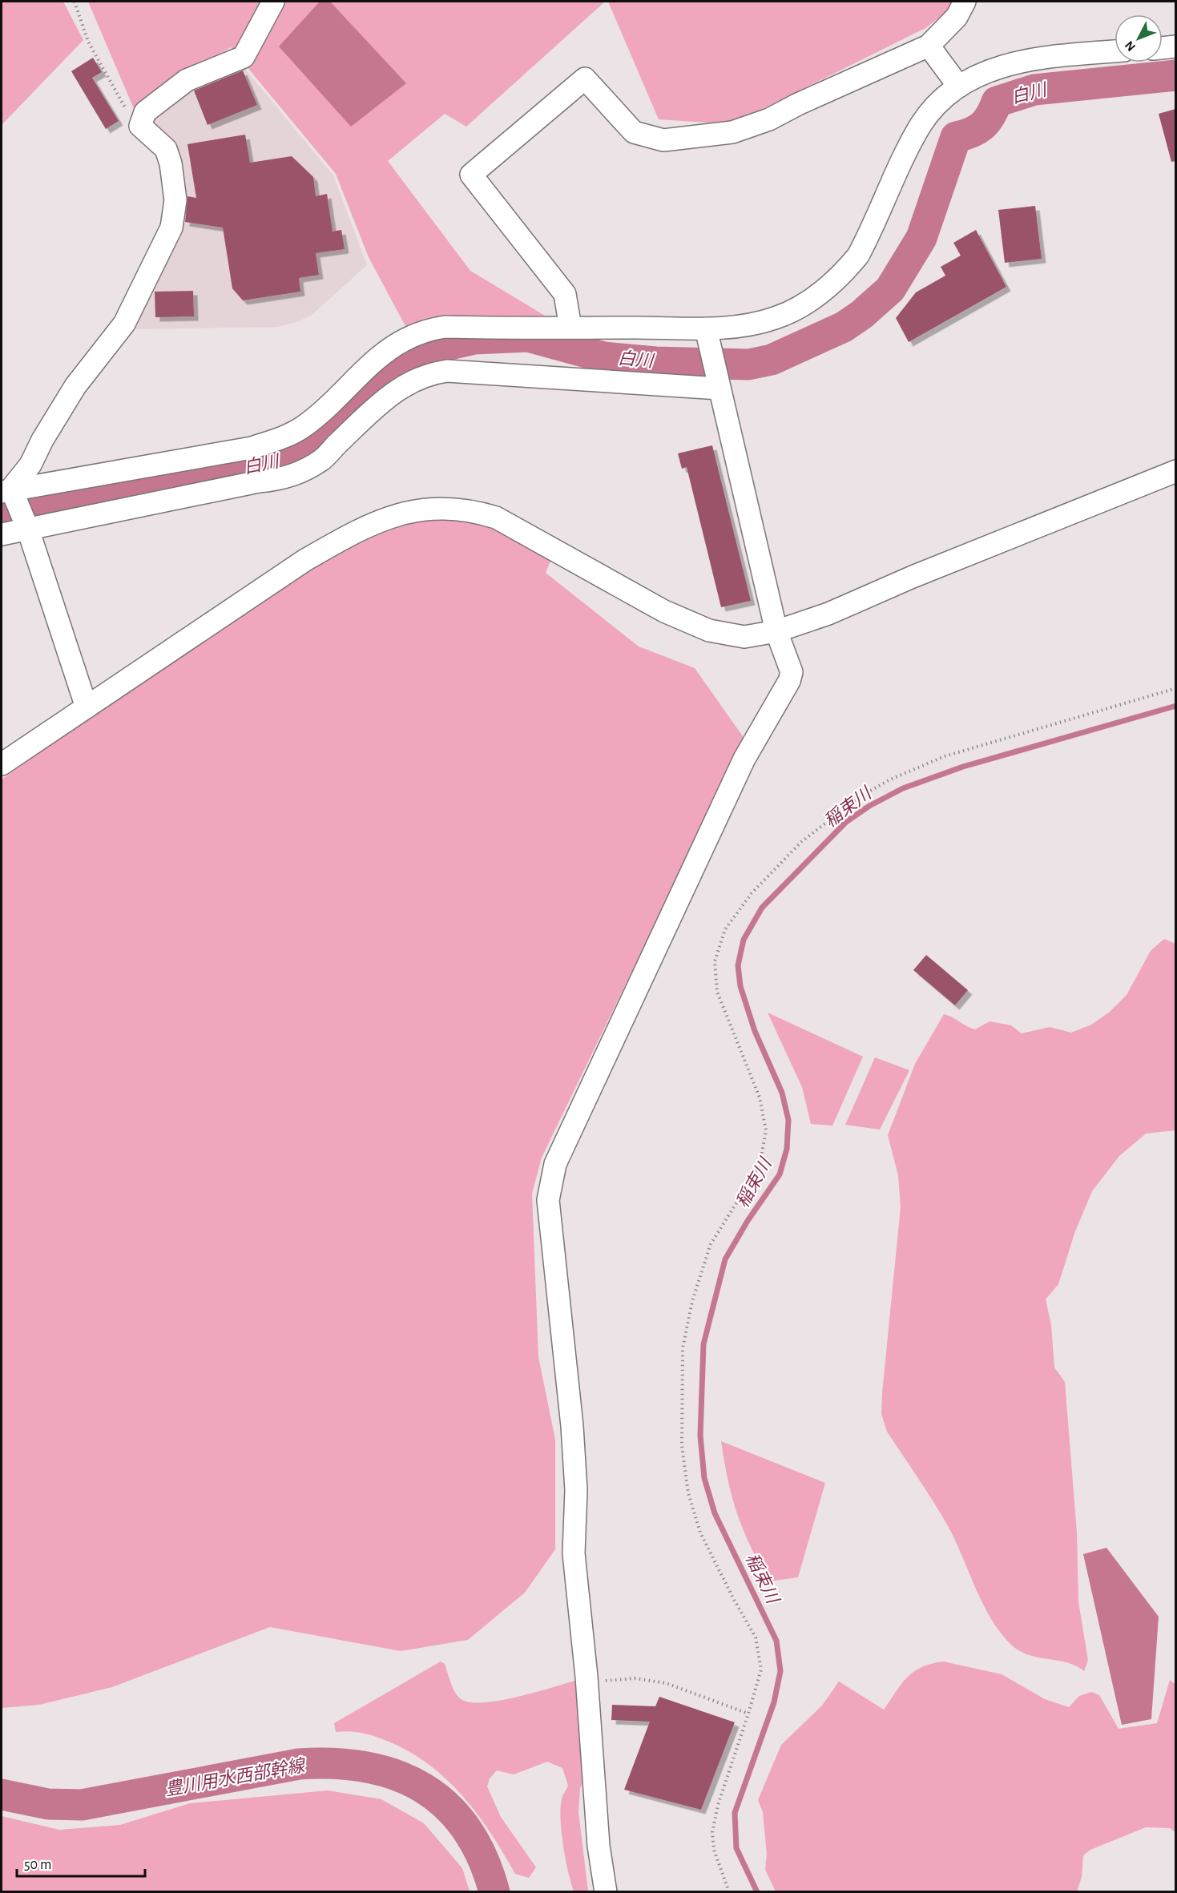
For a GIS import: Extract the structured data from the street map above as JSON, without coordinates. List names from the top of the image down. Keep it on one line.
{"water":["白川","稲束川","豊川用水西部幹線"],"scale_bar":"50 m","north":"bottom left"}
